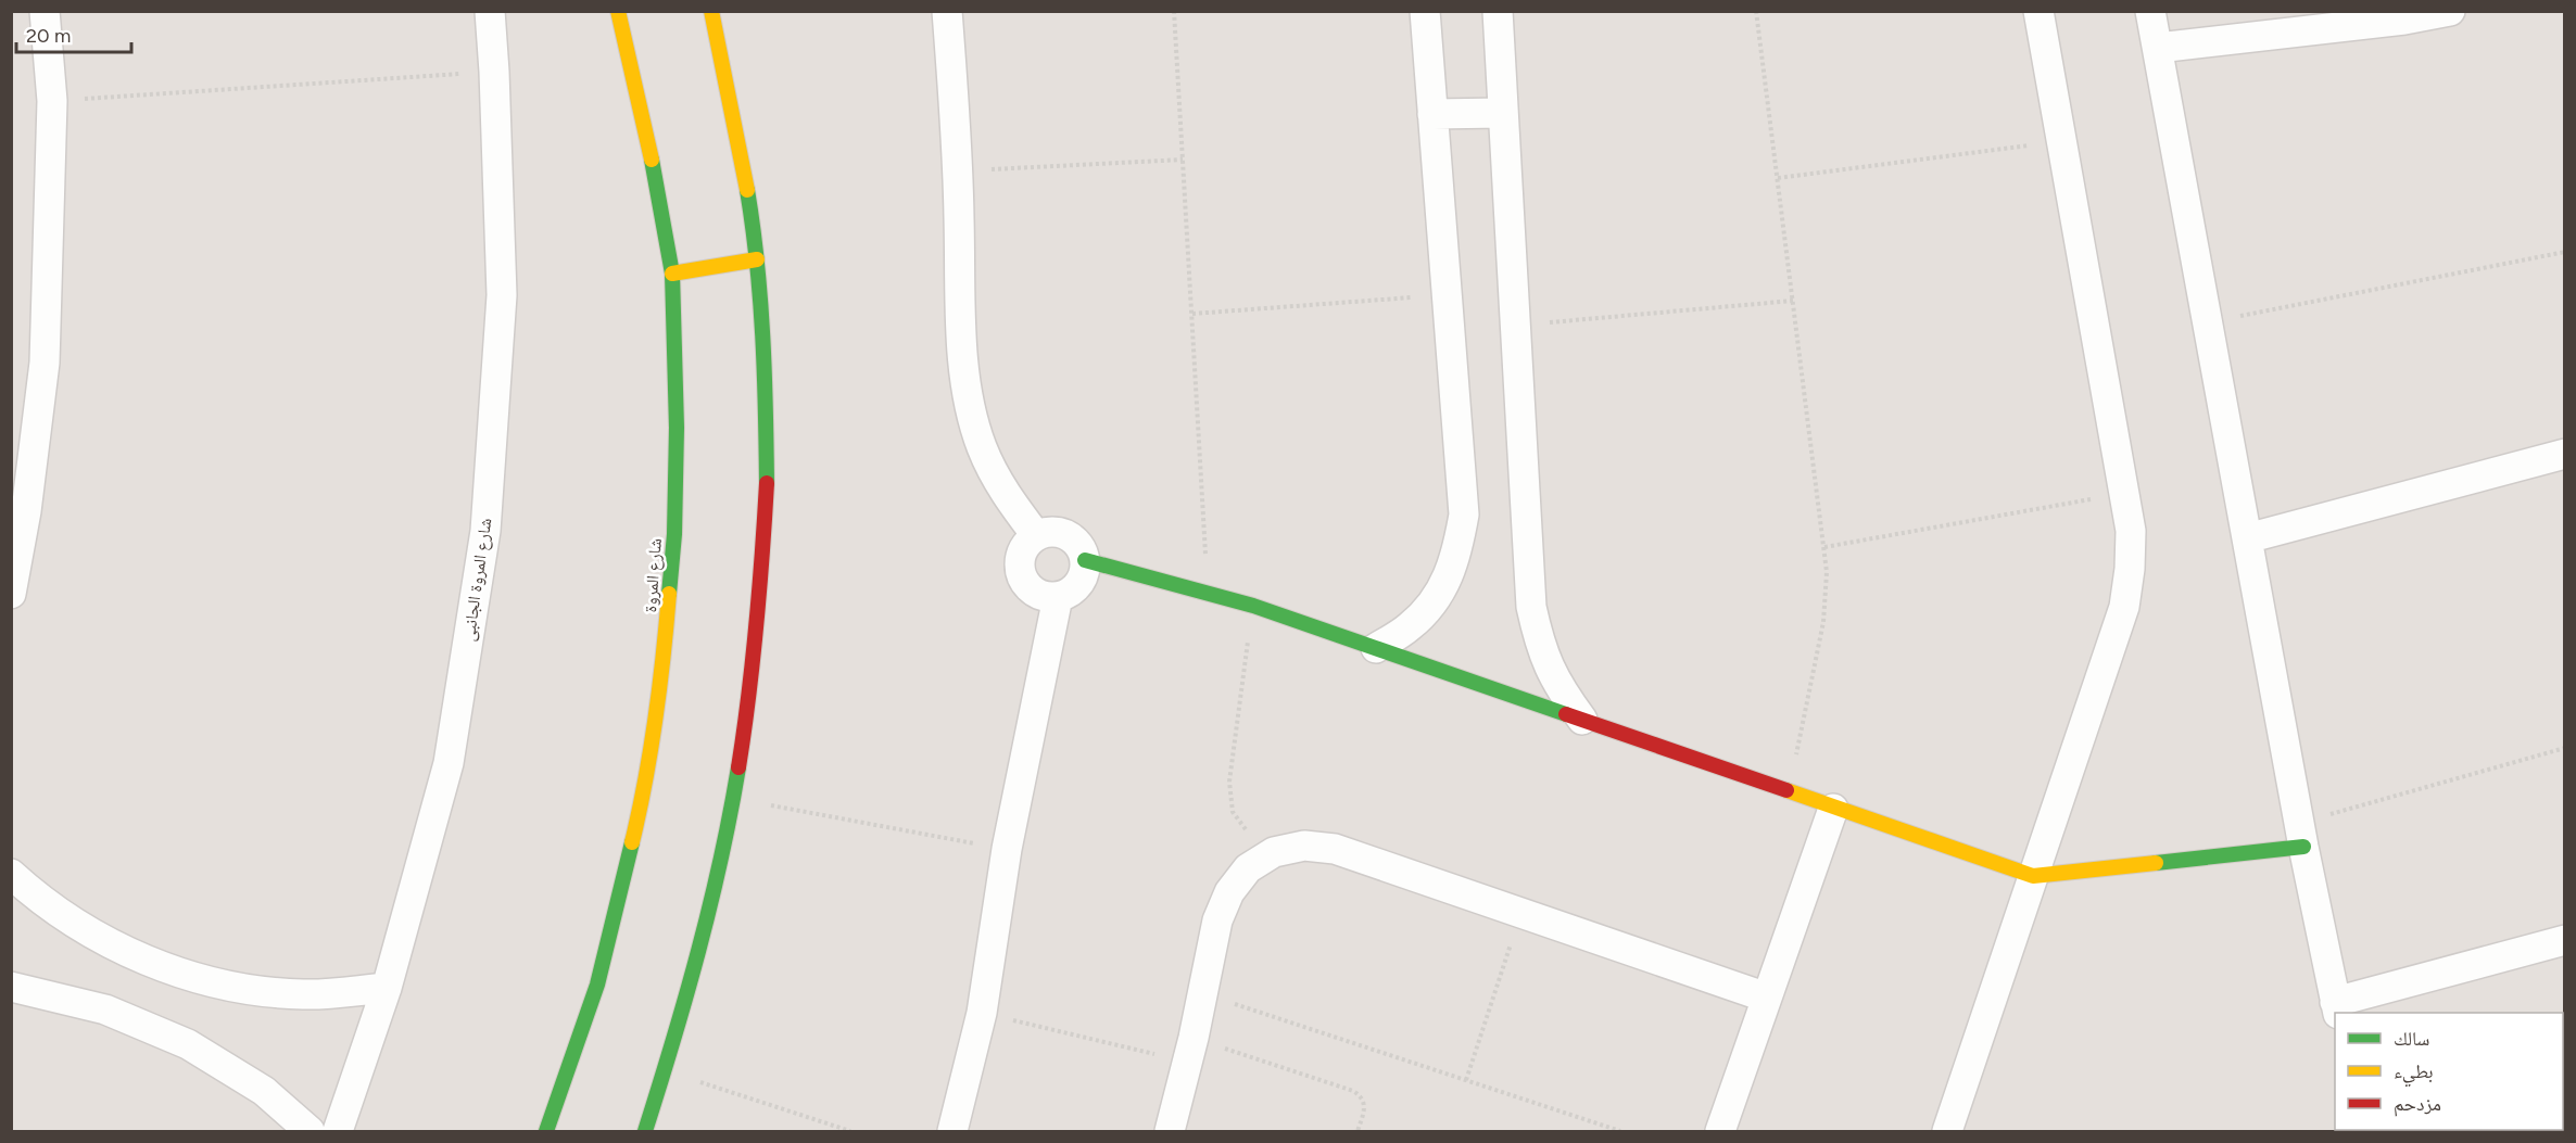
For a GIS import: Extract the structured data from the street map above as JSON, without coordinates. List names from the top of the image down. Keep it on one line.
{"streets":{"street":["شارع المروة","شارع المروة الجانبى"]},"legend":["سالك","بطيء","مزدحم"],"scale_bar":"20 m"}
